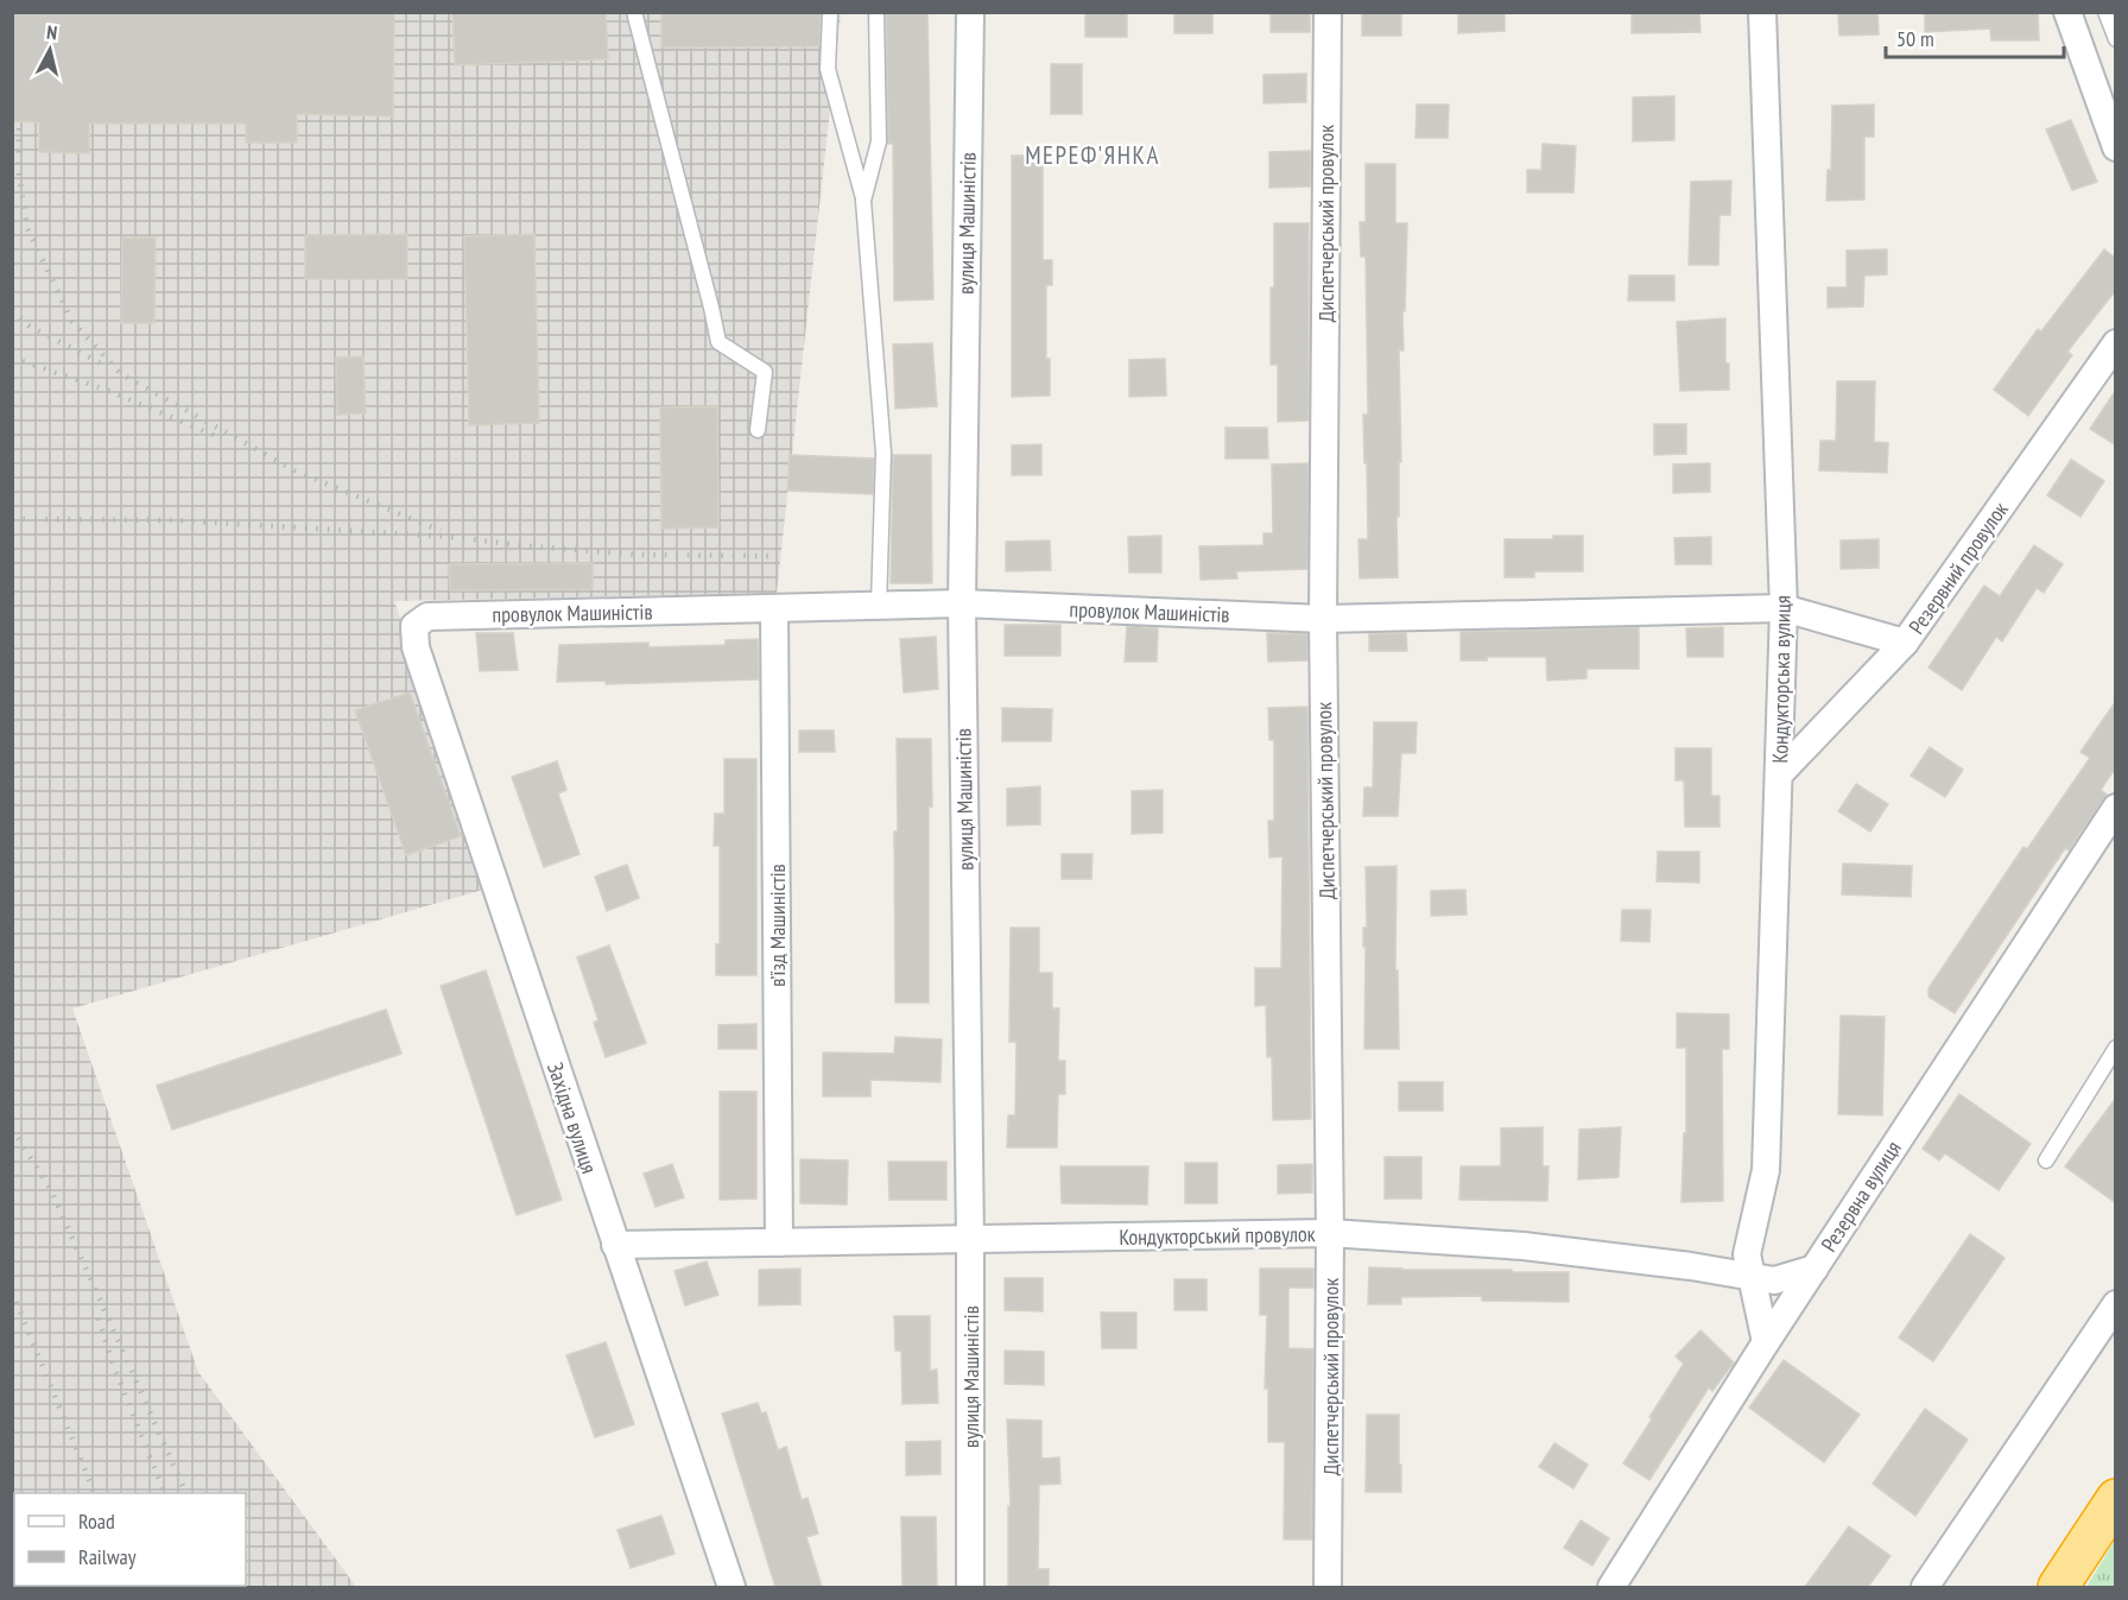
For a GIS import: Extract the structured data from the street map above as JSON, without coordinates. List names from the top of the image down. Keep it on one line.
{"streets":{"street":["вулиця Машиністів","Диспетчерський провулок","Резервний провулок","провулок Машиністів","Кондукторська вулиця","в’їзд Машиністів","Західна вулиця","Резервна вулиця","Кондукторський провулок"]},"crossings":[["вулиця Машиністів","провулок Машиністів"],["вулиця Машиністів","Кондукторський провулок"],["Диспетчерський провулок","провулок Машиністів"],["Диспетчерський провулок","Кондукторський провулок"],["Резервний провулок","провулок Машиністів"],["Резервний провулок","Кондукторська вулиця"],["провулок Машиністів","Кондукторська вулиця"],["провулок Машиністів","в’їзд Машиністів"],["провулок Машиністів","Західна вулиця"],["Кондукторська вулиця","Резервна вулиця"],["Кондукторська вулиця","Кондукторський провулок"],["в’їзд Машиністів","Кондукторський провулок"],["Західна вулиця","Кондукторський провулок"],["Резервна вулиця","Кондукторський провулок"]],"districts":["МЕРЕФ'ЯНКА"],"legend":["Road","Railway"],"scale_bar":"50 m","north":"top"}
